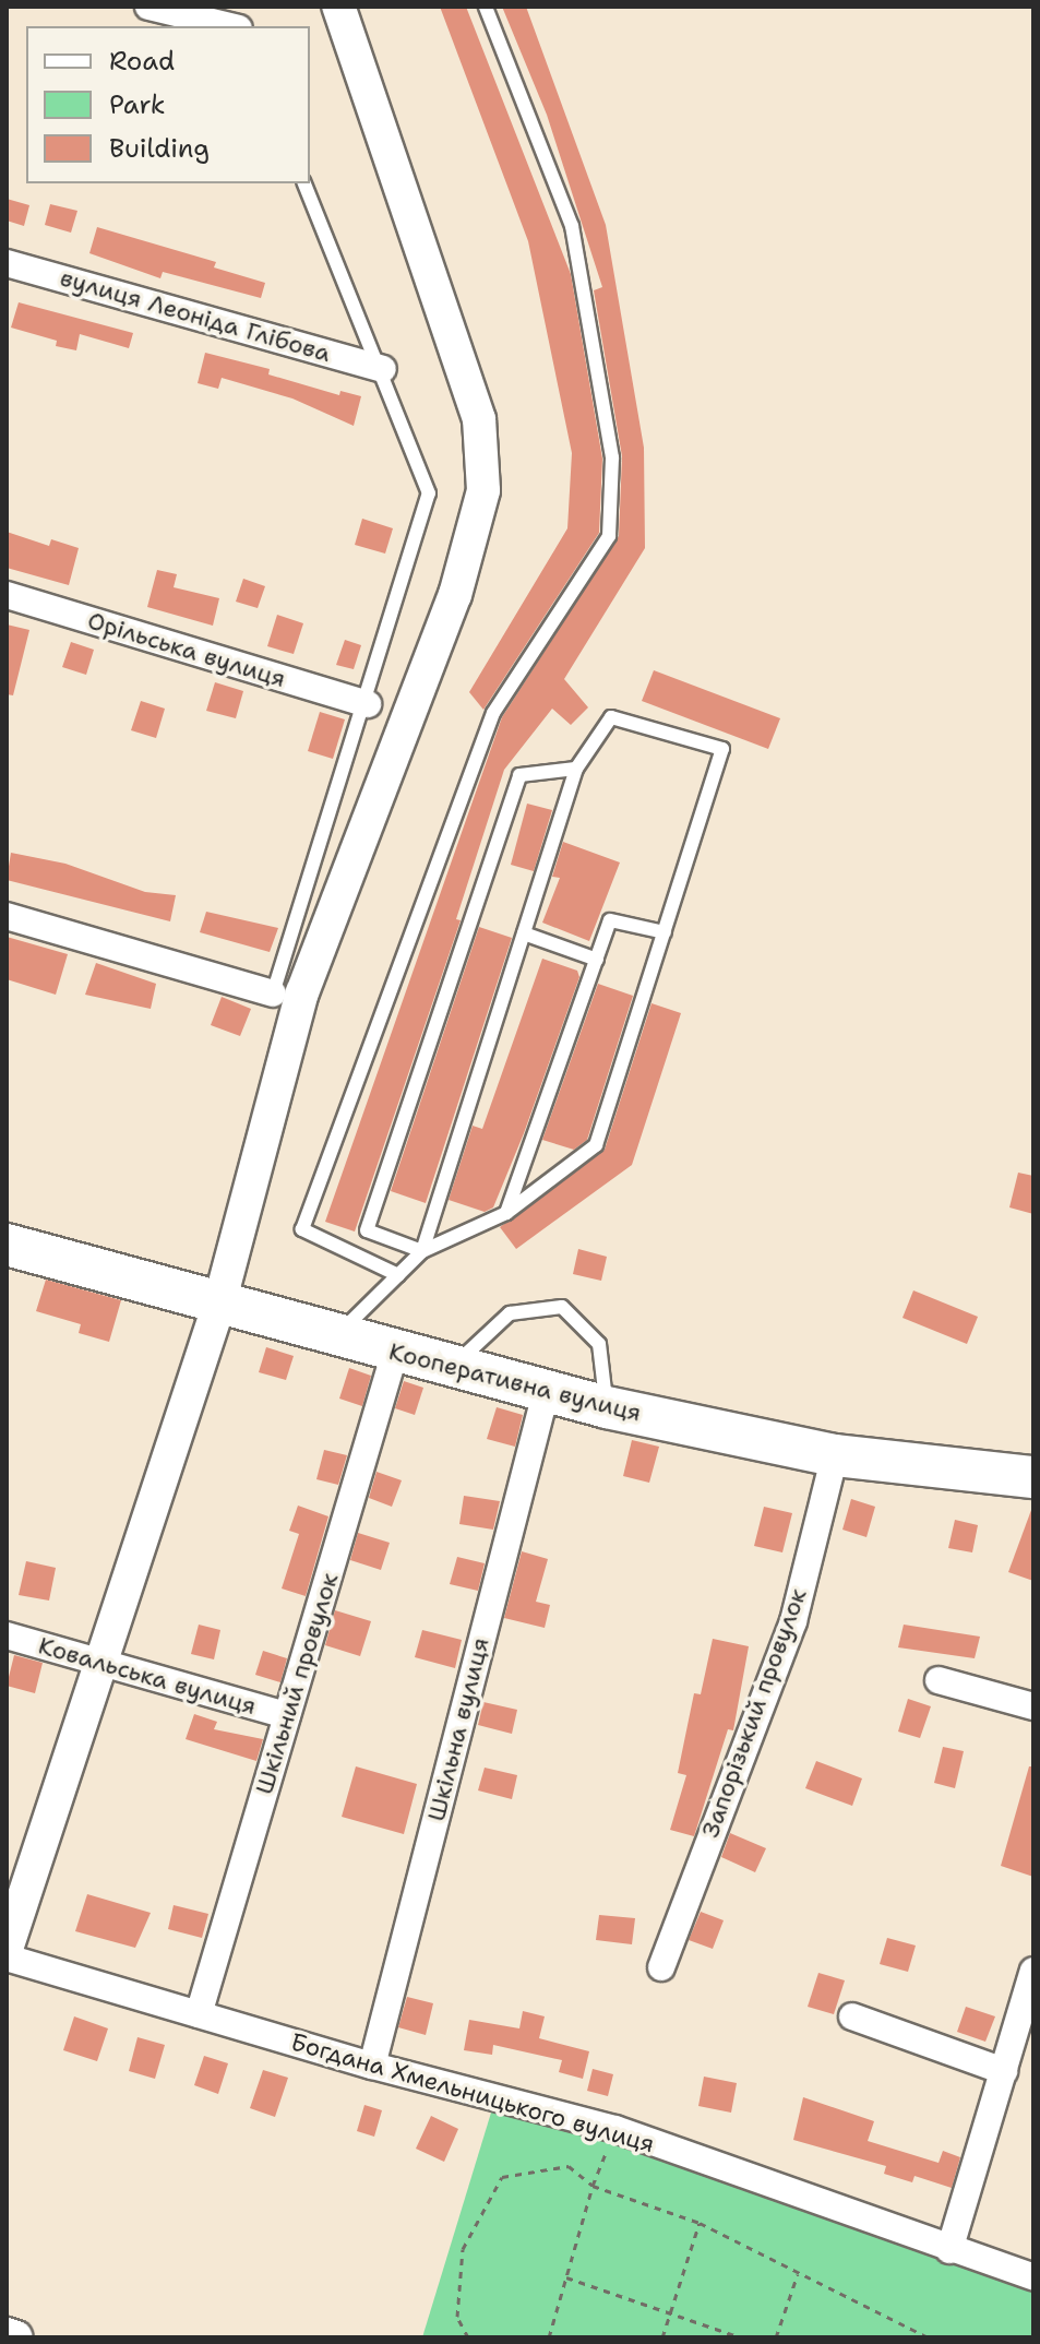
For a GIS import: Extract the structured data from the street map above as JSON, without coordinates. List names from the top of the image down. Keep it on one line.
{"streets":{"main road":["Кооперативна вулиця"],"street":["вулиця Леоніда Глібова","Орільська вулиця","Ковальська вулиця","Шкільний провулок","Запорізький провулок","Шкільна вулиця","Богдана Хмельницького вулиця"]},"crossings":[["Кооперативна вулиця","Шкільний провулок"],["Кооперативна вулиця","Запорізький провулок"],["Кооперативна вулиця","Шкільна вулиця"],["Ковальська вулиця","Шкільний провулок"],["Шкільний провулок","Богдана Хмельницького вулиця"],["Шкільна вулиця","Богдана Хмельницького вулиця"]],"legend":["Road","Park","Building"]}
